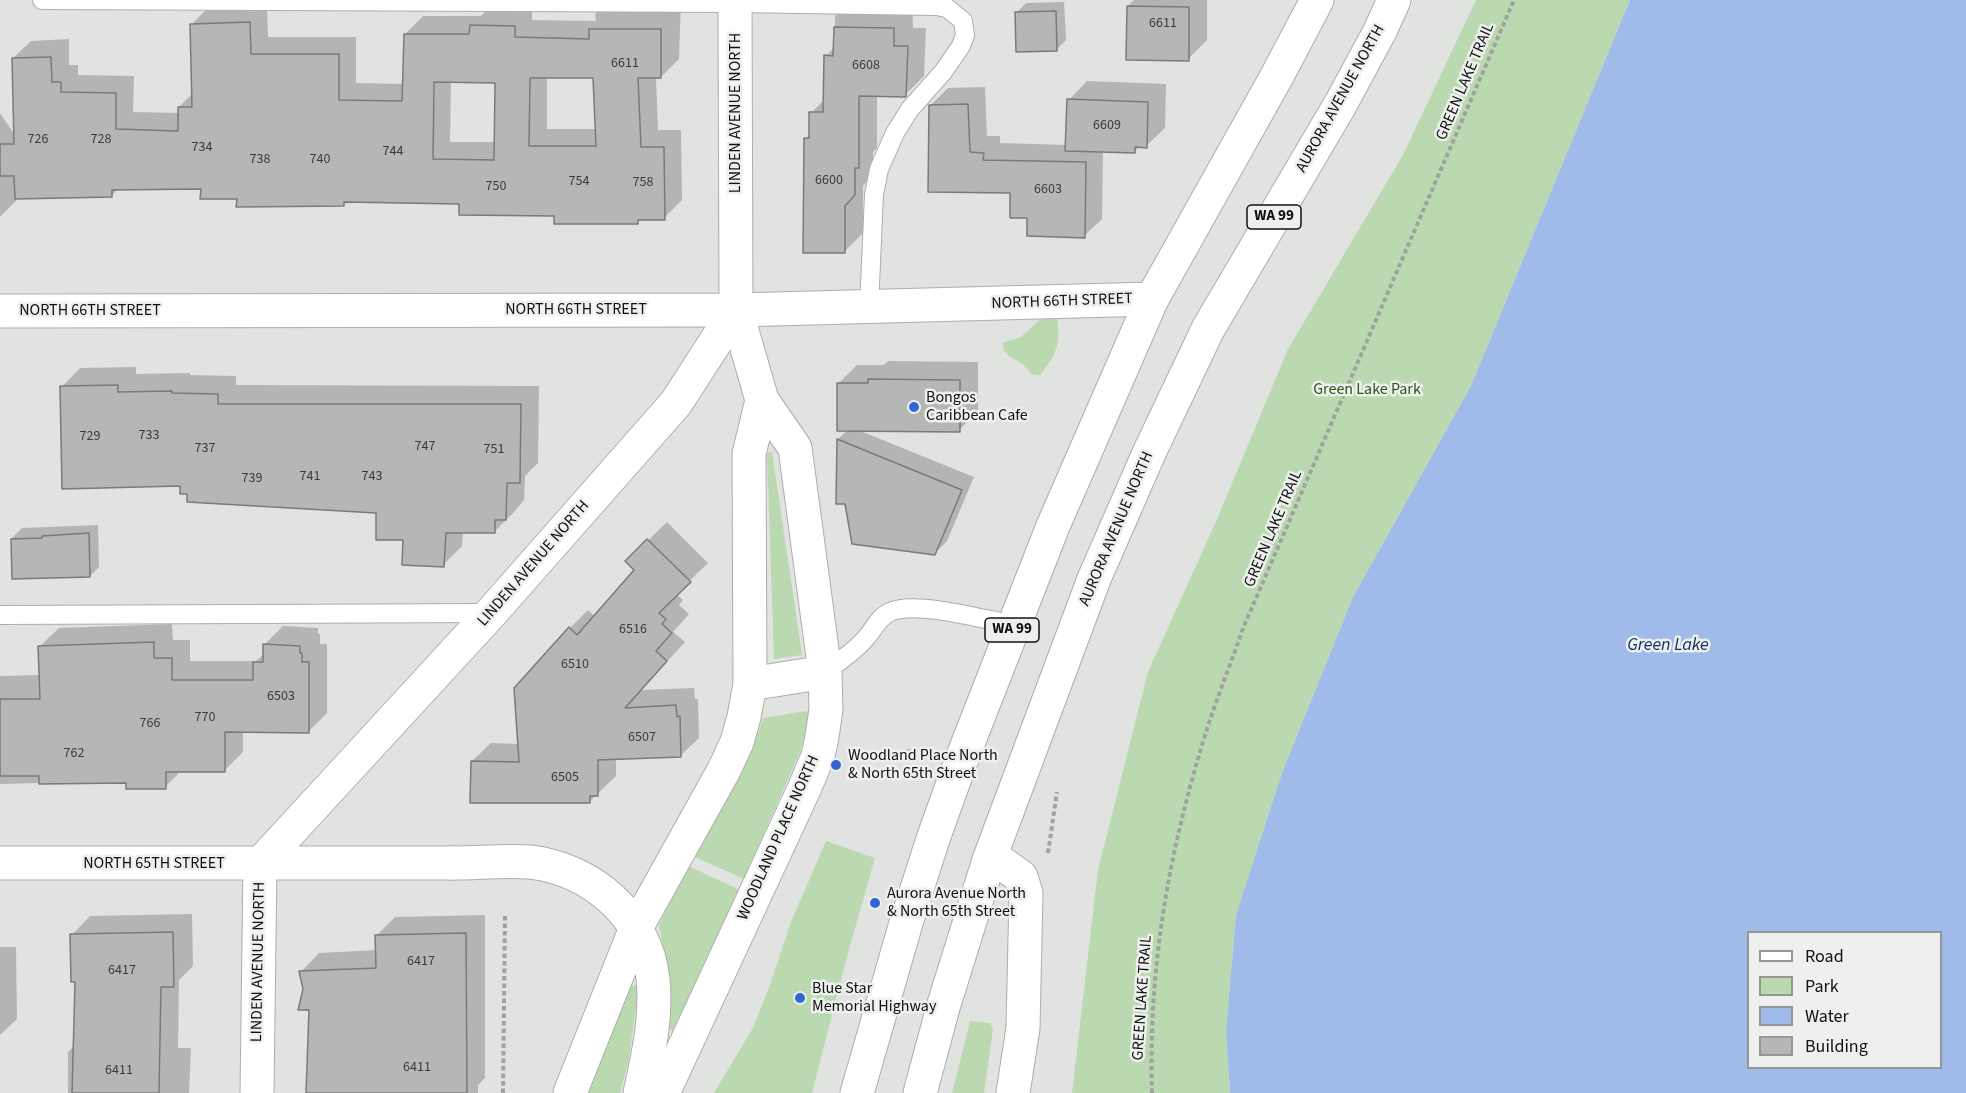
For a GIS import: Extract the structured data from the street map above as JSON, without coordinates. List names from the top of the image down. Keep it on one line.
{"streets":{"main road":["AURORA AVENUE NORTH","LINDEN AVENUE NORTH","WA 99","NORTH 66TH STREET","WOODLAND PLACE NORTH","NORTH 65TH STREET"],"path":["GREEN LAKE TRAIL"]},"crossings":[["LINDEN AVENUE NORTH","NORTH 66TH STREET"],["LINDEN AVENUE NORTH","WOODLAND PLACE NORTH"],["LINDEN AVENUE NORTH","NORTH 65TH STREET"],["WA 99","NORTH 66TH STREET"],["NORTH 66TH STREET","WOODLAND PLACE NORTH"],["WOODLAND PLACE NORTH","NORTH 65TH STREET"]],"water":["Green Lake"],"parks":["Green Lake Park"],"places":["Bongos Caribbean Cafe","Woodland Place North & North 65th Street","Aurora Avenue North & North 65th Street","Blue Star Memorial Highway"],"house_numbers":["6611","6611","6608","6609","726","728","734","744","738","740","6600","754","758","750","6603","733","729","747","737","751","741","743","739","6516","6510","6503","770","766","6507","762","6505","6417","6417","6411","6411"],"legend":["Road","Park","Water","Building"]}
